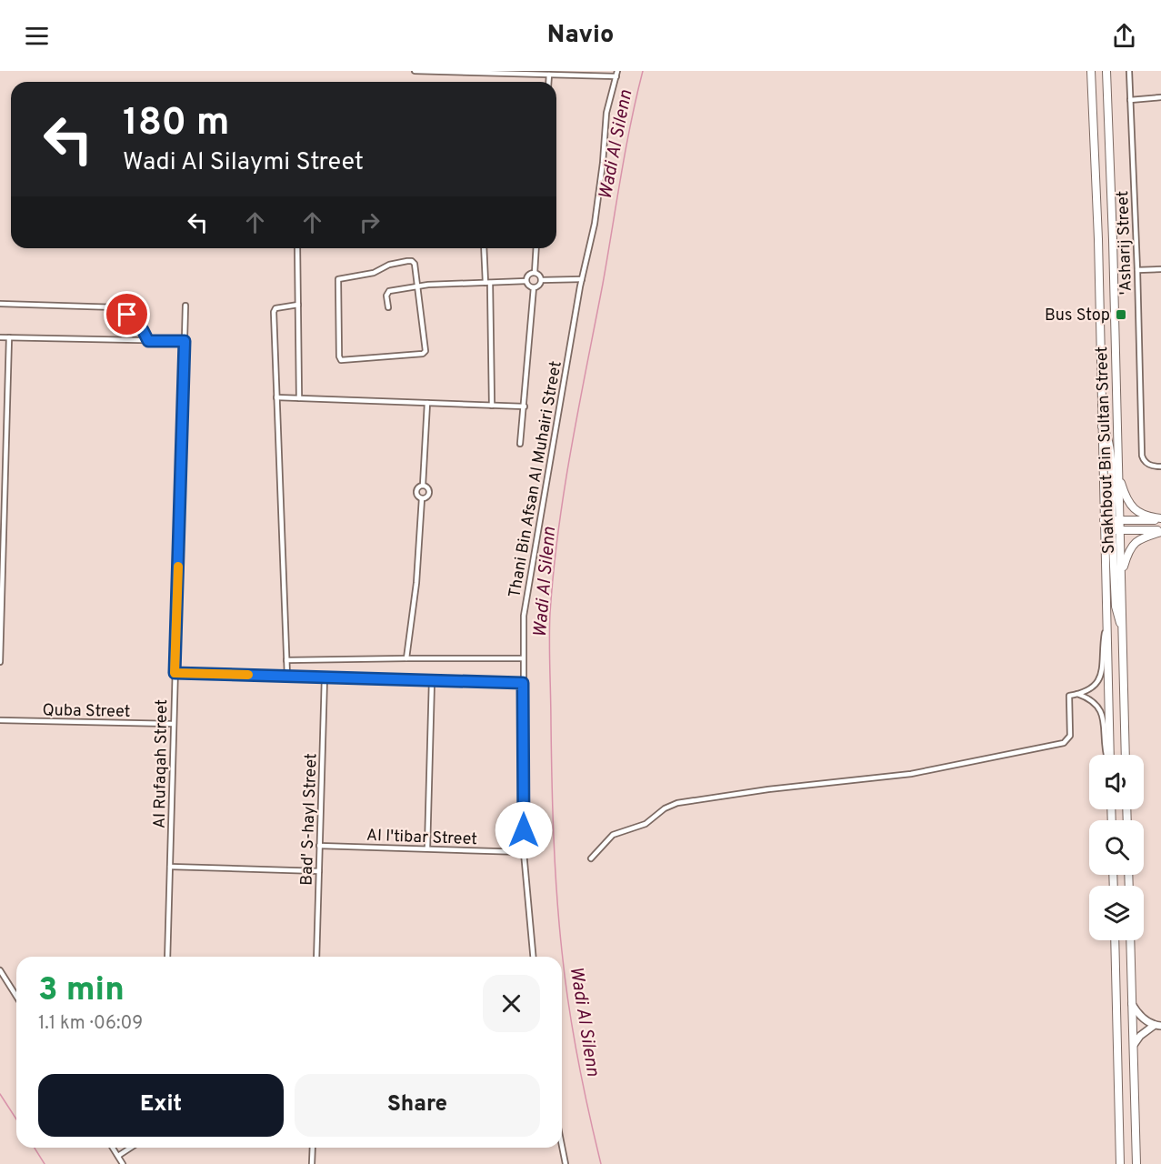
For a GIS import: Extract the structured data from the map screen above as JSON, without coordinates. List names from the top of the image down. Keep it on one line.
{"streets":{"main road":["Shakhbout Bin Sultan Street"],"street":["'Asharij Street","Thani Bin Afsan Al Muhairi Street","Quba Street","Al Rufaqah Street","Bad' S-hayl Street","Al I'tibar Street"]},"crossings":[["Thani Bin Afsan Al Muhairi Street","Al I'tibar Street"],["Quba Street","Al Rufaqah Street"],["Bad' S-hayl Street","Al I'tibar Street"]],"water":["Wadi Al Silenn"],"places":{"transit":["Bus Stop"]},"page":{"header":"Navio","turn":["180 m","Wadi Al Silaymi Street"],"heading":["3 min","1.1 km · 06:09"],"buttons":["Exit","Share"]}}
